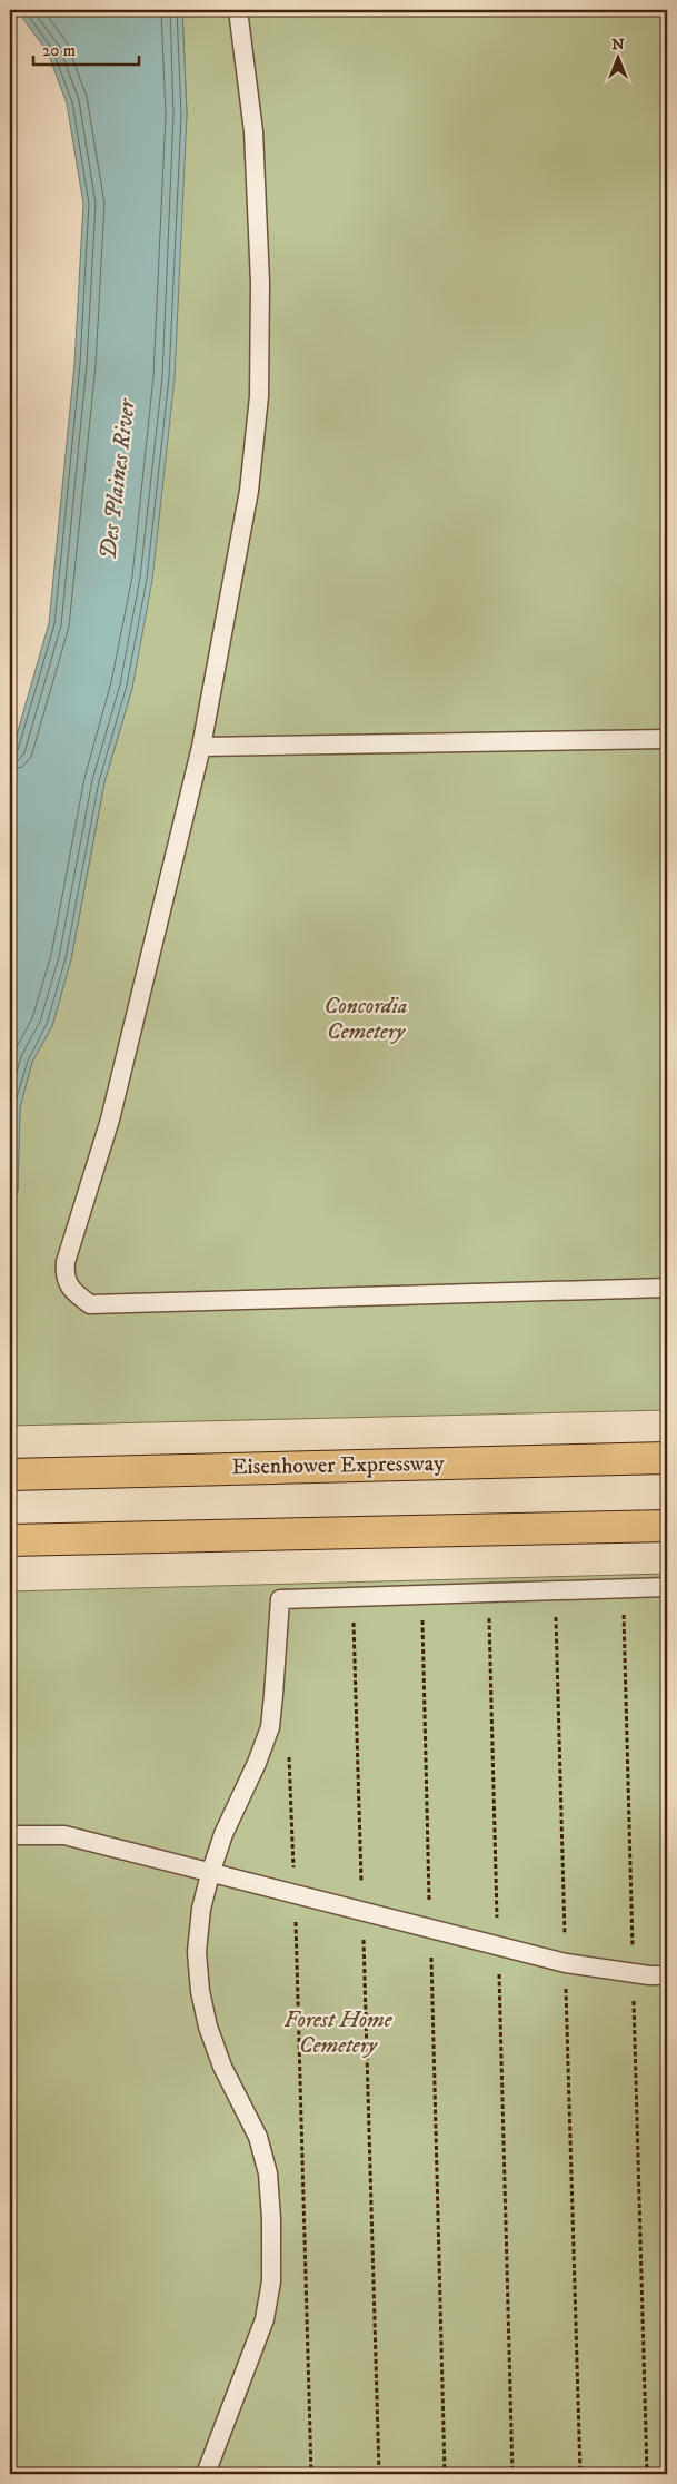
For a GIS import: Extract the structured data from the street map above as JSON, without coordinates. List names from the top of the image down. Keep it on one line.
{"streets":{"highway":["Eisenhower Expressway"]},"water":["Des Plaines River"],"parks":["Concordia Cemetery","Forest Home Cemetery"],"scale_bar":"20 m","north":"top"}
